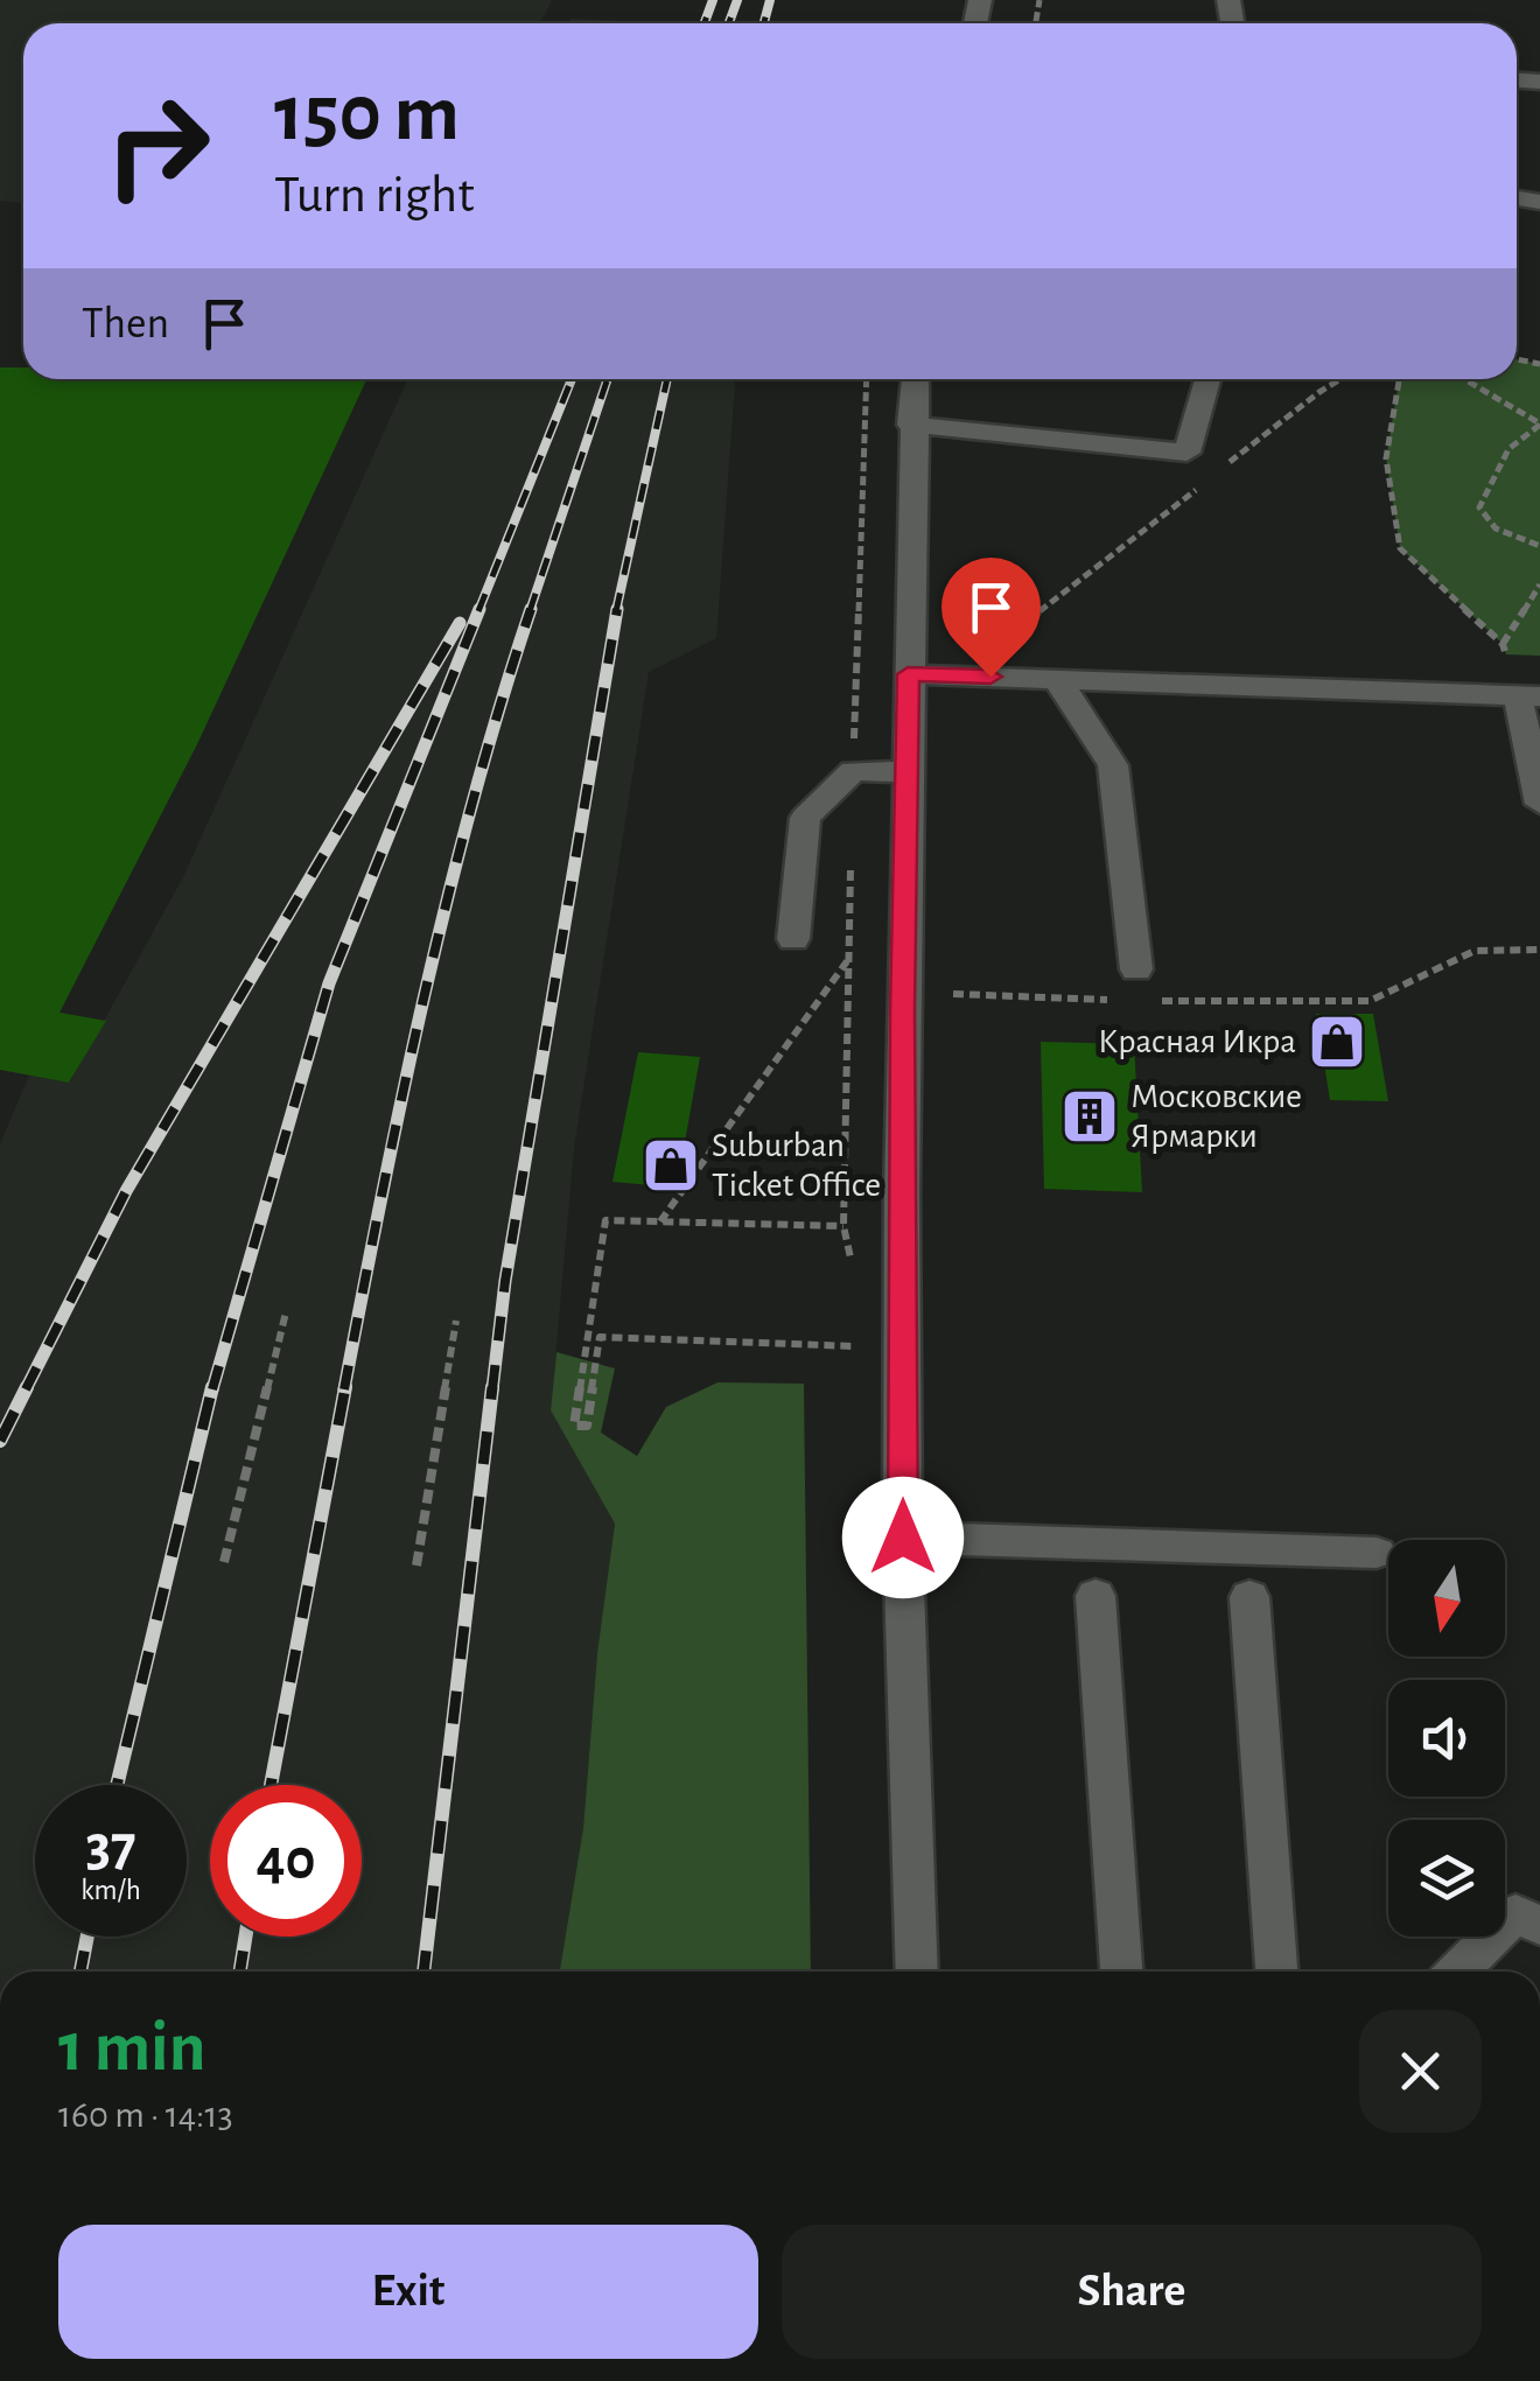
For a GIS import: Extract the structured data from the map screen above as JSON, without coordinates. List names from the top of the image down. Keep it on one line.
{"places":{"shop":["Красная Икра","Suburban Ticket Office"],"building":["Московские Ярмарки"]},"north":"bottom","page":{"turn":["150 m","Turn right"],"then":"Then","speed":"37 km/h","limit":"40","heading":["1 min","160 m · 14:13"],"buttons":["Exit","Share"]}}
